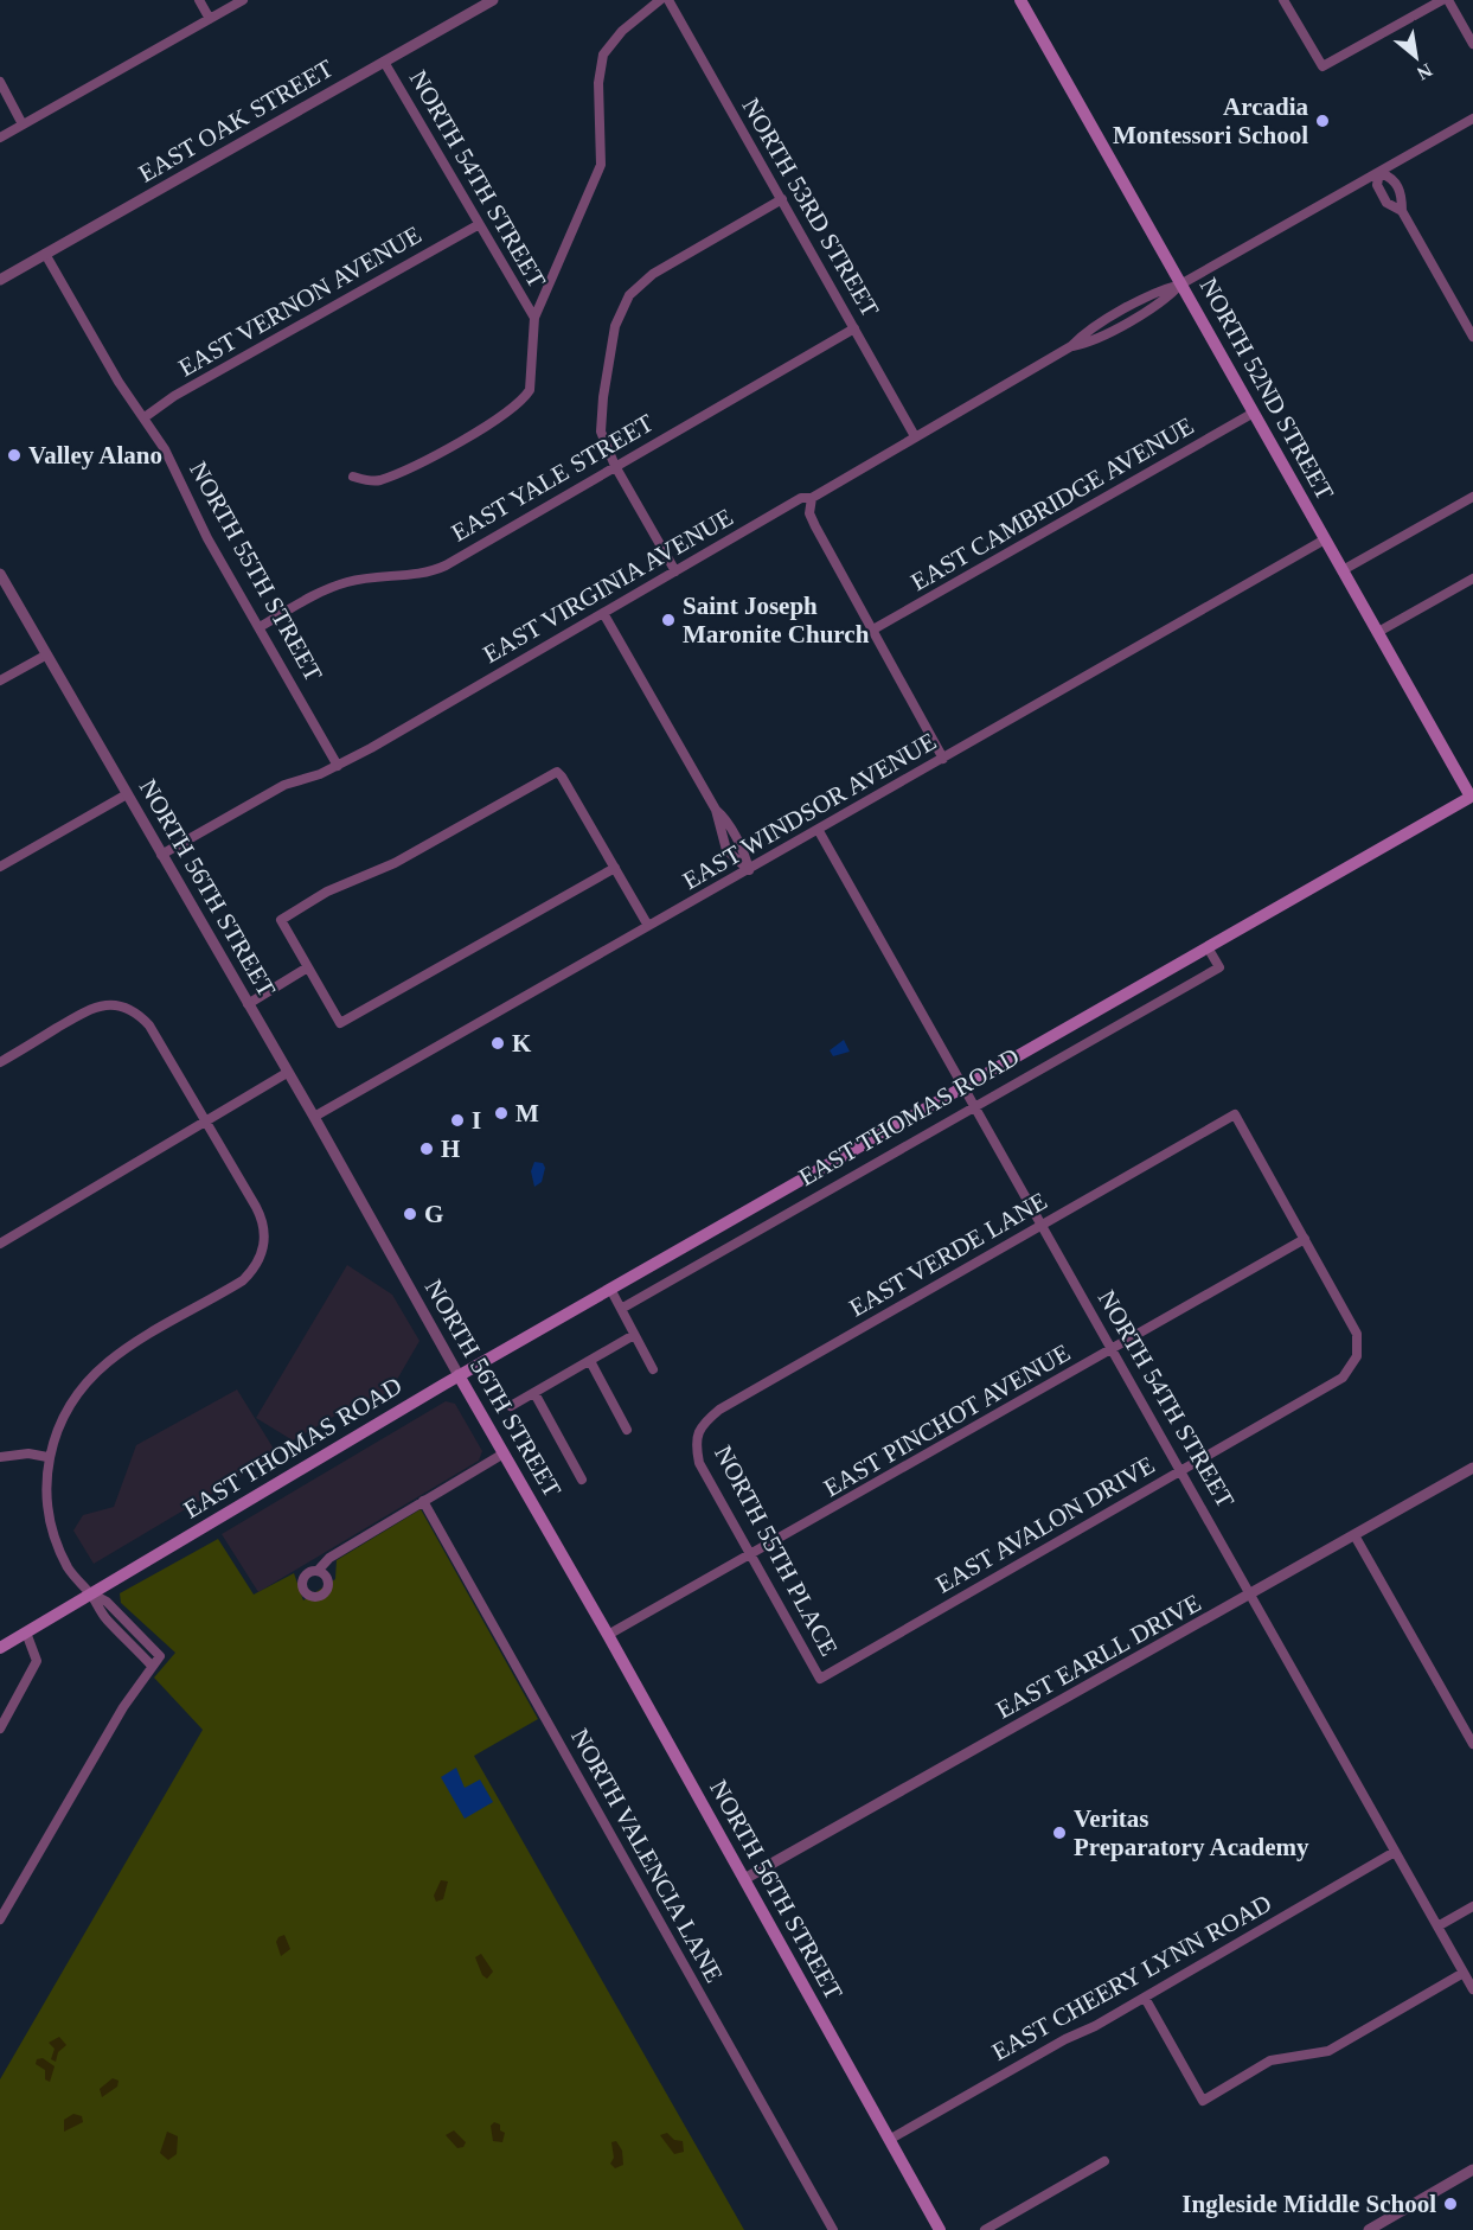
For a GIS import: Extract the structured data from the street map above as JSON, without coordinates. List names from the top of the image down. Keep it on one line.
{"streets":{"main road":["NORTH 52ND STREET","NORTH 56TH STREET","EAST THOMAS ROAD"],"street":["EAST OAK STREET","NORTH 54TH STREET","NORTH 53RD STREET","EAST VERNON AVENUE","EAST YALE STREET","EAST CAMBRIDGE AVENUE","NORTH 55TH STREET","EAST VIRGINIA AVENUE","EAST WINDSOR AVENUE","EAST VERDE LANE","EAST PINCHOT AVENUE","EAST AVALON DRIVE","NORTH 55TH PLACE","EAST EARLL DRIVE","NORTH VALENCIA LANE","EAST CHEERY LYNN ROAD"]},"crossings":[["EAST OAK STREET","NORTH 54TH STREET"],["EAST OAK STREET","NORTH 55TH STREET"],["NORTH 54TH STREET","EAST VERNON AVENUE"],["NORTH 54TH STREET","EAST WINDSOR AVENUE"],["NORTH 54TH STREET","EAST THOMAS ROAD"],["NORTH 54TH STREET","EAST VERDE LANE"],["NORTH 54TH STREET","EAST PINCHOT AVENUE"],["NORTH 54TH STREET","EAST AVALON DRIVE"],["NORTH 54TH STREET","EAST EARLL DRIVE"],["NORTH 54TH STREET","EAST CHEERY LYNN ROAD"],["NORTH 53RD STREET","EAST YALE STREET"],["NORTH 53RD STREET","EAST VIRGINIA AVENUE"],["EAST VERNON AVENUE","NORTH 55TH STREET"],["NORTH 52ND STREET","EAST CAMBRIDGE AVENUE"],["NORTH 52ND STREET","EAST VIRGINIA AVENUE"],["NORTH 52ND STREET","EAST WINDSOR AVENUE"],["NORTH 52ND STREET","EAST THOMAS ROAD"],["EAST YALE STREET","NORTH 55TH STREET"],["NORTH 55TH STREET","EAST VIRGINIA AVENUE"],["EAST VIRGINIA AVENUE","NORTH 56TH STREET"],["EAST WINDSOR AVENUE","NORTH 56TH STREET"],["NORTH 56TH STREET","EAST THOMAS ROAD"],["NORTH 56TH STREET","EAST PINCHOT AVENUE"],["NORTH 56TH STREET","EAST EARLL DRIVE"],["NORTH 56TH STREET","EAST CHEERY LYNN ROAD"],["EAST VERDE LANE","EAST PINCHOT AVENUE"],["EAST VERDE LANE","EAST AVALON DRIVE"],["EAST VERDE LANE","NORTH 55TH PLACE"],["EAST PINCHOT AVENUE","EAST AVALON DRIVE"],["EAST PINCHOT AVENUE","NORTH 55TH PLACE"],["EAST AVALON DRIVE","NORTH 55TH PLACE"]],"places":["Arcadia Montessori School","Valley Alano","Saint Joseph Maronite Church","K","M","I","H","G","Veritas Preparatory Academy","Ingleside Middle School"],"north":"bottom right"}
